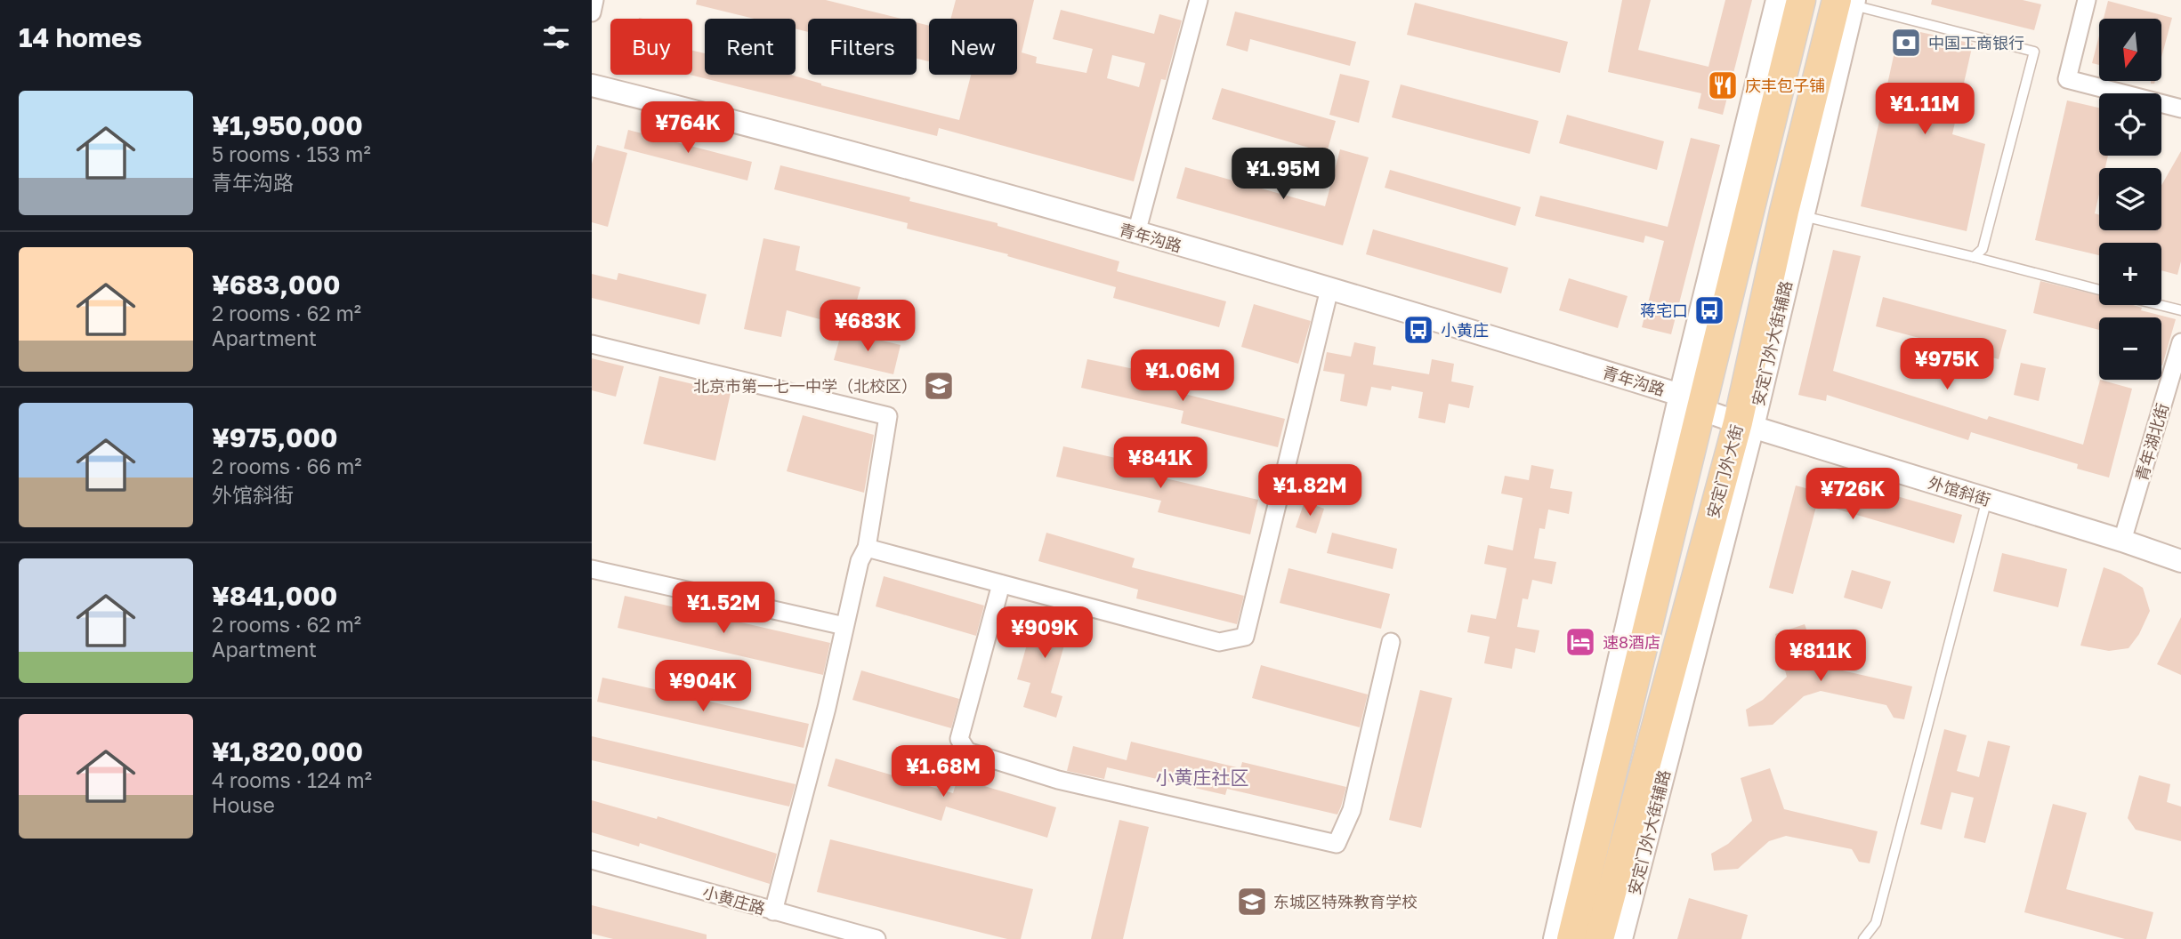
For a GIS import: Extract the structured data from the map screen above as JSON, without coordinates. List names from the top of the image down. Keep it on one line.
{"streets":{"main road":["安定门外大街"],"street":["青年沟路","安定门外大街辅路","青年湖北街","外馆斜街","小黄庄路"]},"crossings":[["青年沟路","安定门外大街辅路"],["青年沟路","安定门外大街"],["青年沟路","外馆斜街"],["安定门外大街辅路","安定门外大街"],["安定门外大街辅路","外馆斜街"],["青年湖北街","外馆斜街"],["安定门外大街","外馆斜街"]],"districts":["小黄庄社区"],"places":{"bank":["中国工商银行"],"restaurant":["庆丰包子铺"],"bus stop":["蒋宅口","小黄庄"],"school or university":["北京市第一七一中学（北校区）","东城区特殊教育学校"],"hotel":["速8酒店"]},"north":"bottom","page":{"heading":"14 homes","map_buttons":["+","−"],"chip":["Buy","Rent","Filters","New"],"list":[{"name":"¥1,950,000","note":"5 rooms · 153 m² · 青年沟路"},{"name":"¥683,000","note":"2 rooms · 62 m² · Apartment"},{"name":"¥975,000","note":"2 rooms · 66 m² · 外馆斜街"},{"name":"¥841,000","note":"2 rooms · 62 m² · Apartment"},{"name":"¥1,820,000","note":"4 rooms · 124 m² · House"}],"price":["¥1.11M","¥764K","¥1.95M","¥683K","¥975K","¥1.06M","¥841K","¥1.82M","¥726K","¥1.52M","¥909K","¥811K","¥904K","¥1.68M"]}}
